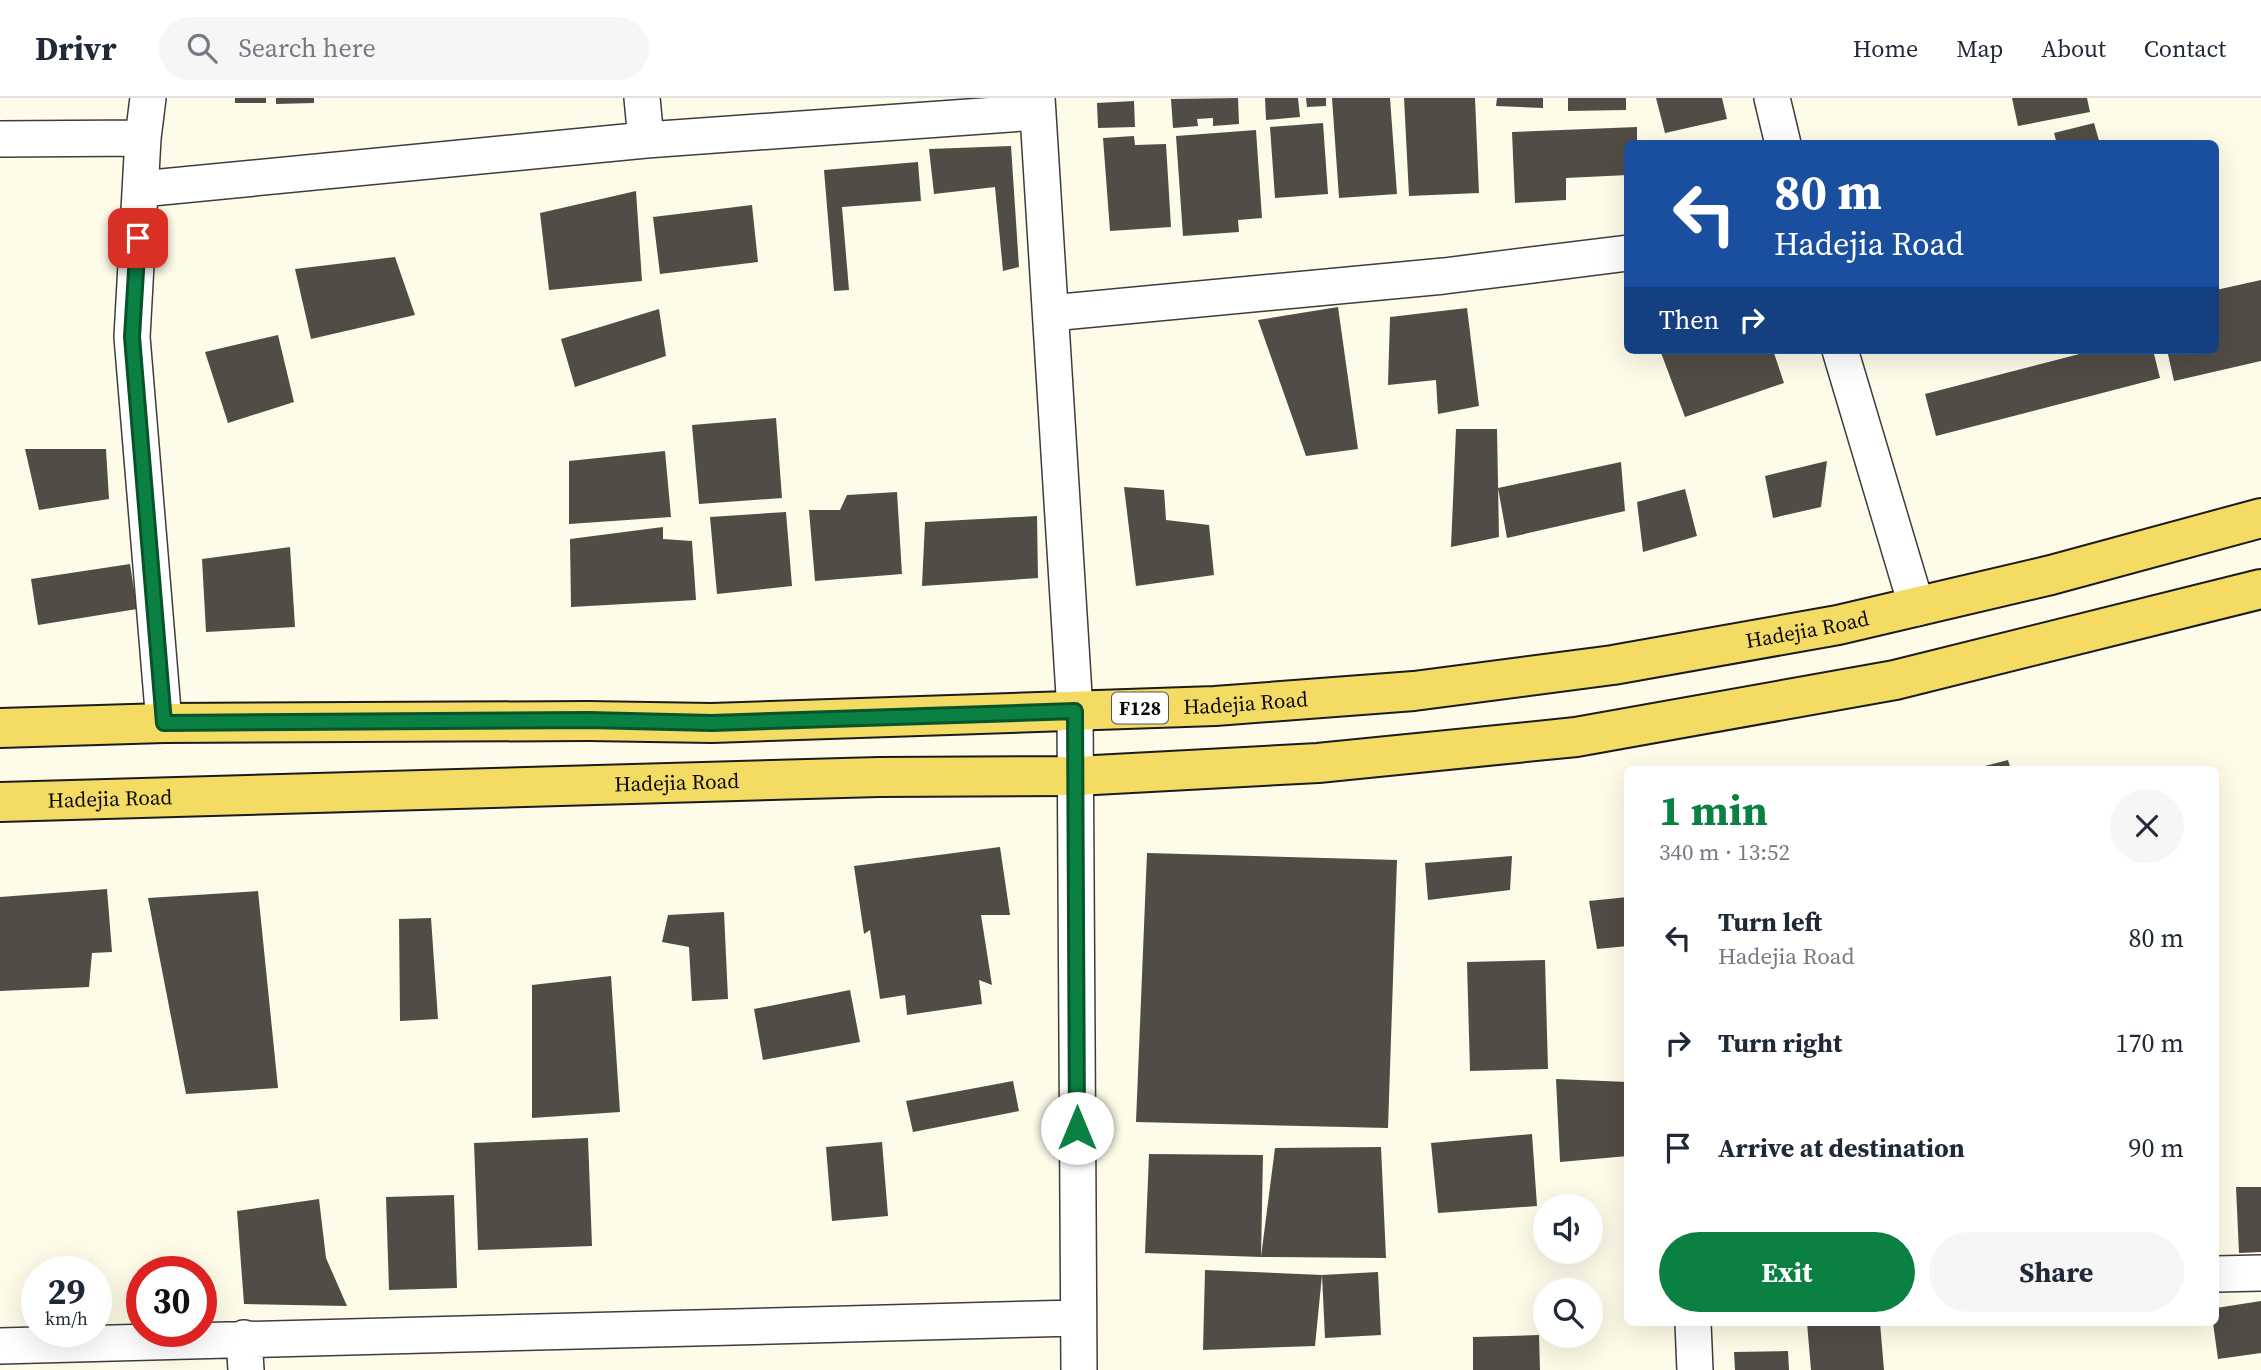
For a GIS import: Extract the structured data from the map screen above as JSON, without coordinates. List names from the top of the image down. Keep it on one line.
{"streets":{"main road":["Hadejia Road","F128"]},"page":{"header":"Drivr","search":"Search here","nav":["Home","Map","About","Contact"],"turn":["80 m","Hadejia Road"],"then":"Then","heading":["1 min","340 m · 13:52"],"list":[{"name":"Turn left","note":"Hadejia Road","value":"80 m"},{"name":"Turn right","value":"170 m"},{"name":"Arrive at destination","value":"90 m"}],"buttons":["Exit","Share"],"speed":"29 km/h","limit":"30"}}
